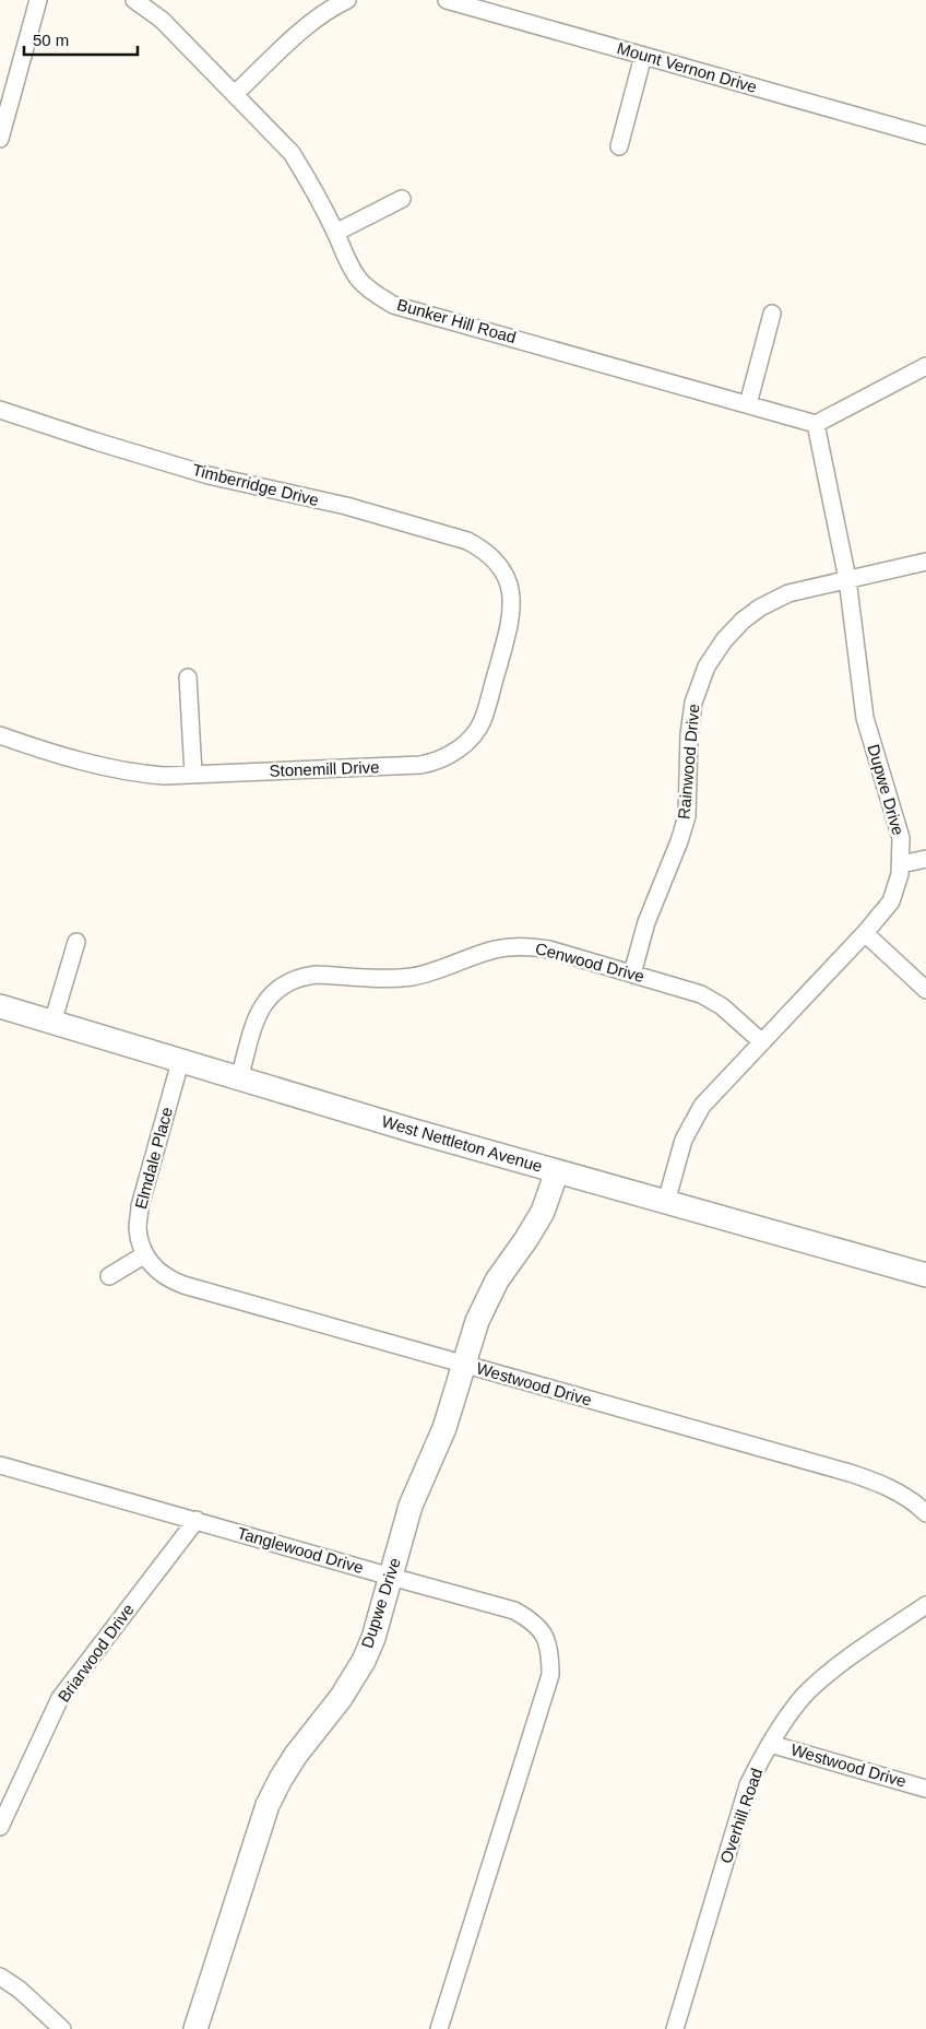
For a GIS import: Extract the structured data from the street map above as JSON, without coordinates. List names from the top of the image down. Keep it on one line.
{"streets":{"street":["Mount Vernon Drive","Bunker Hill Road","Timberridge Drive","Rainwood Drive","Stonemill Drive","Dupwe Drive","Cenwood Drive","West Nettleton Avenue","Elmdale Place","Westwood Drive","Tanglewood Drive","Briarwood Drive","Overhill Road"]},"crossings":[["Bunker Hill Road","Dupwe Drive"],["Timberridge Drive","Stonemill Drive"],["Rainwood Drive","Dupwe Drive"],["Rainwood Drive","Cenwood Drive"],["Dupwe Drive","Cenwood Drive"],["Dupwe Drive","West Nettleton Avenue"],["Dupwe Drive","Westwood Drive"],["Dupwe Drive","Tanglewood Drive"],["Cenwood Drive","West Nettleton Avenue"],["West Nettleton Avenue","Elmdale Place"],["Elmdale Place","Westwood Drive"],["Westwood Drive","Overhill Road"],["Tanglewood Drive","Briarwood Drive"]],"scale_bar":"50 m"}
